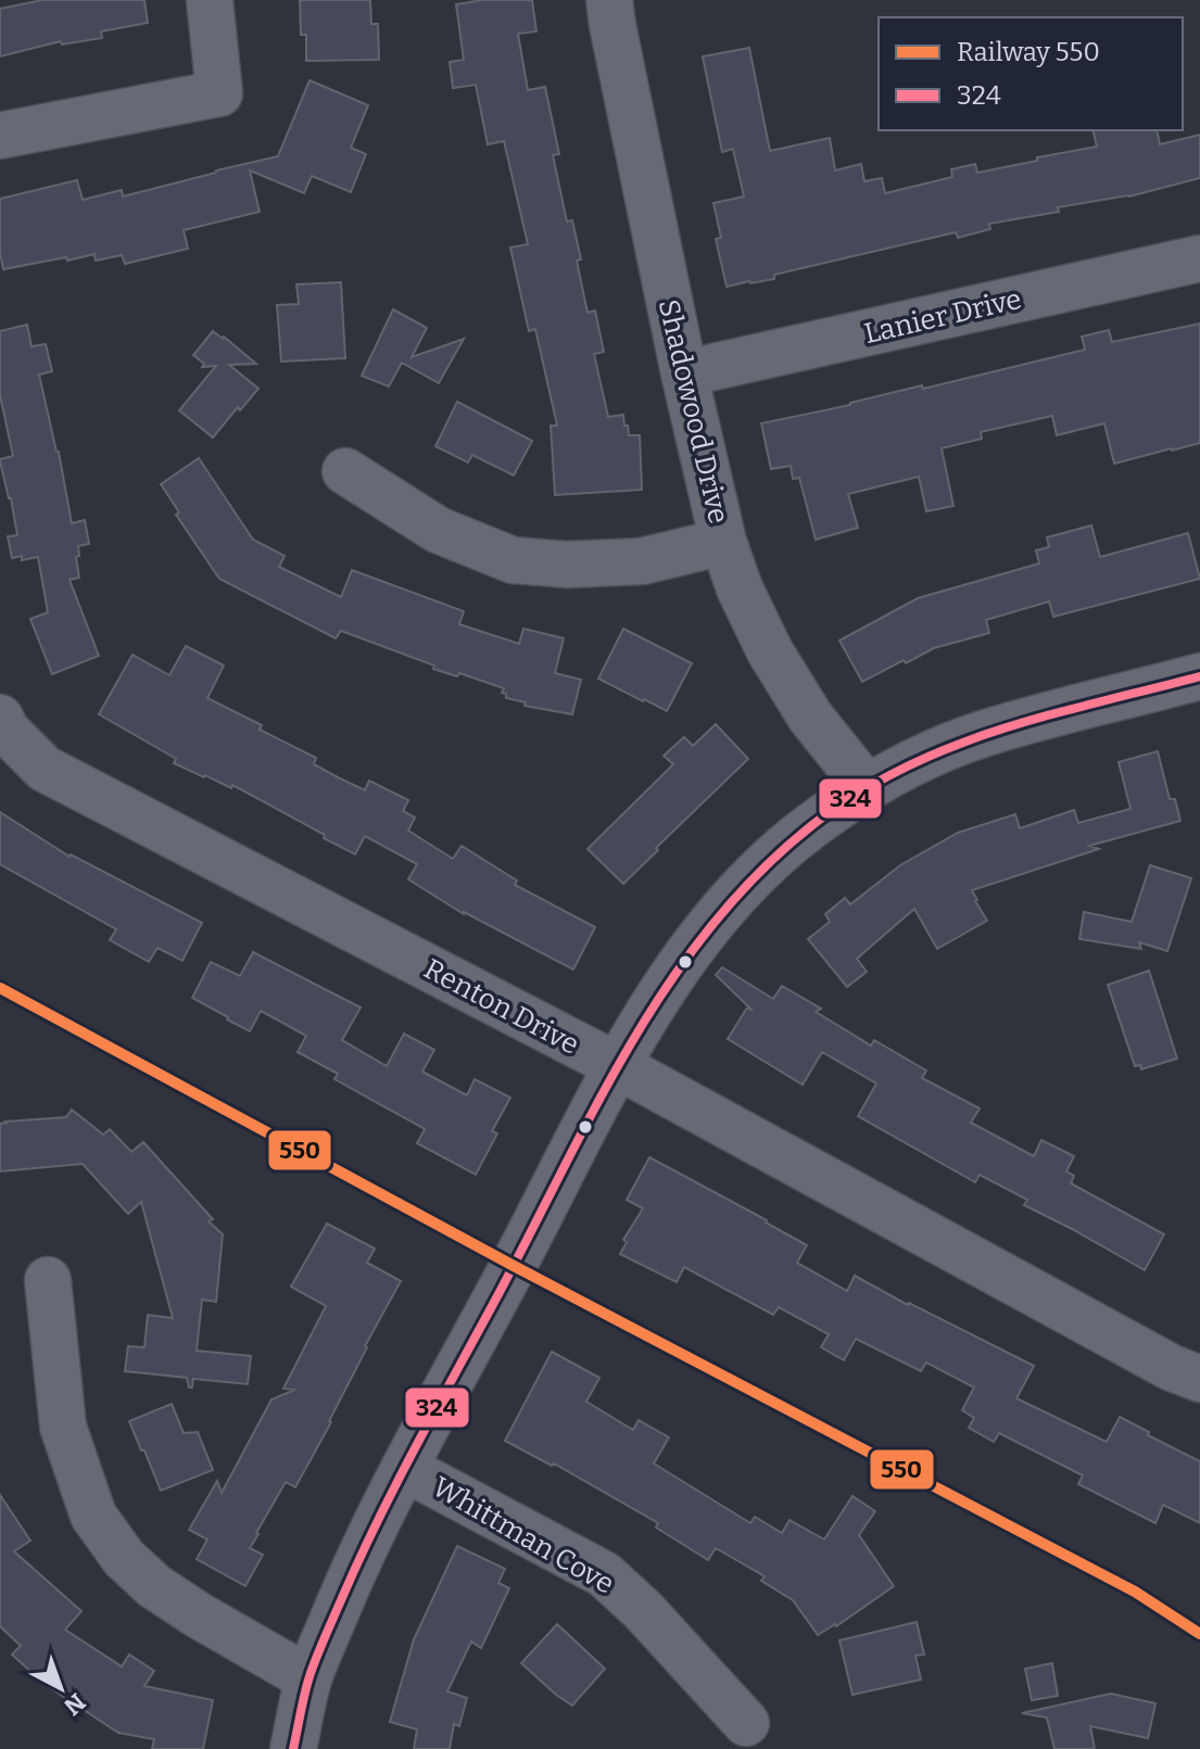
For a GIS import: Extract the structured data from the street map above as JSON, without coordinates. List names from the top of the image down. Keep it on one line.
{"streets":{"street":["Lanier Drive","Shadowood Drive","Renton Drive","Whittman Cove"]},"crossings":[["Lanier Drive","Shadowood Drive"]],"lines":["transit line 324","rail line 550"],"legend":["Railway 550","324"],"north":"bottom right"}
